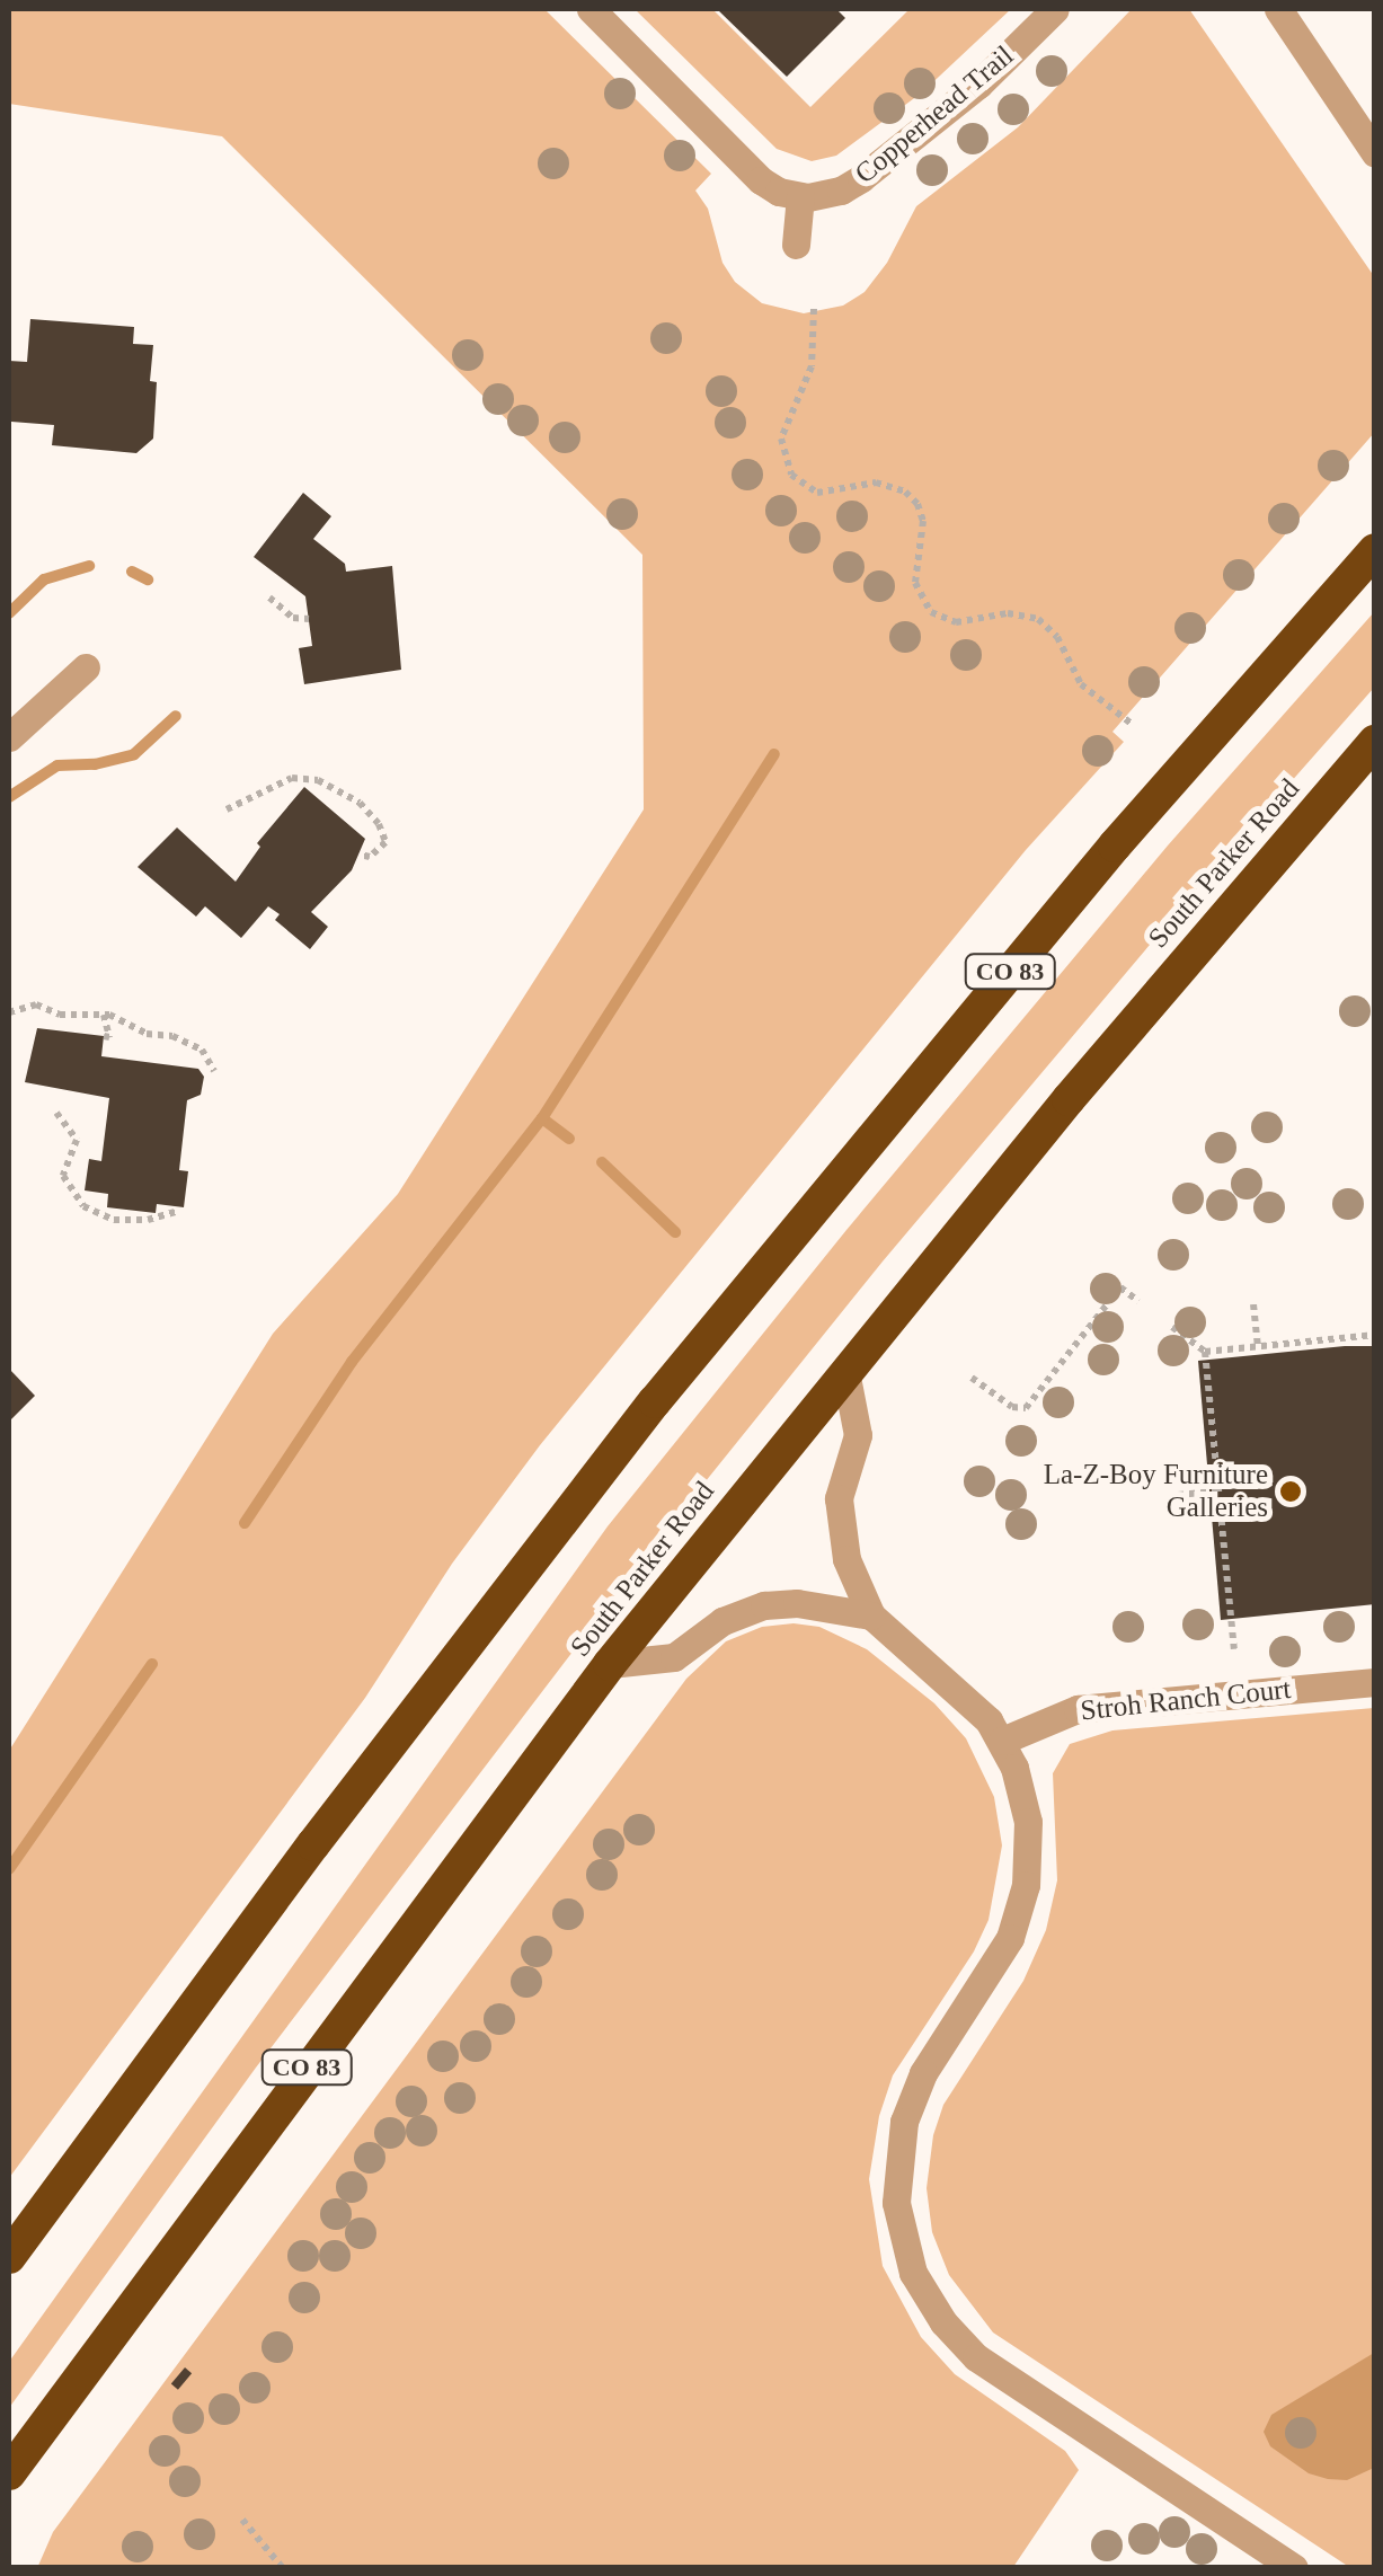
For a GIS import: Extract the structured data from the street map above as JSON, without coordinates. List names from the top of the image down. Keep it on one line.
{"streets":{"highway":["South Parker Road","CO 83"],"street":["Copperhead Trail","Stroh Ranch Court"]},"places":["La-Z-Boy Furniture Galleries"]}
